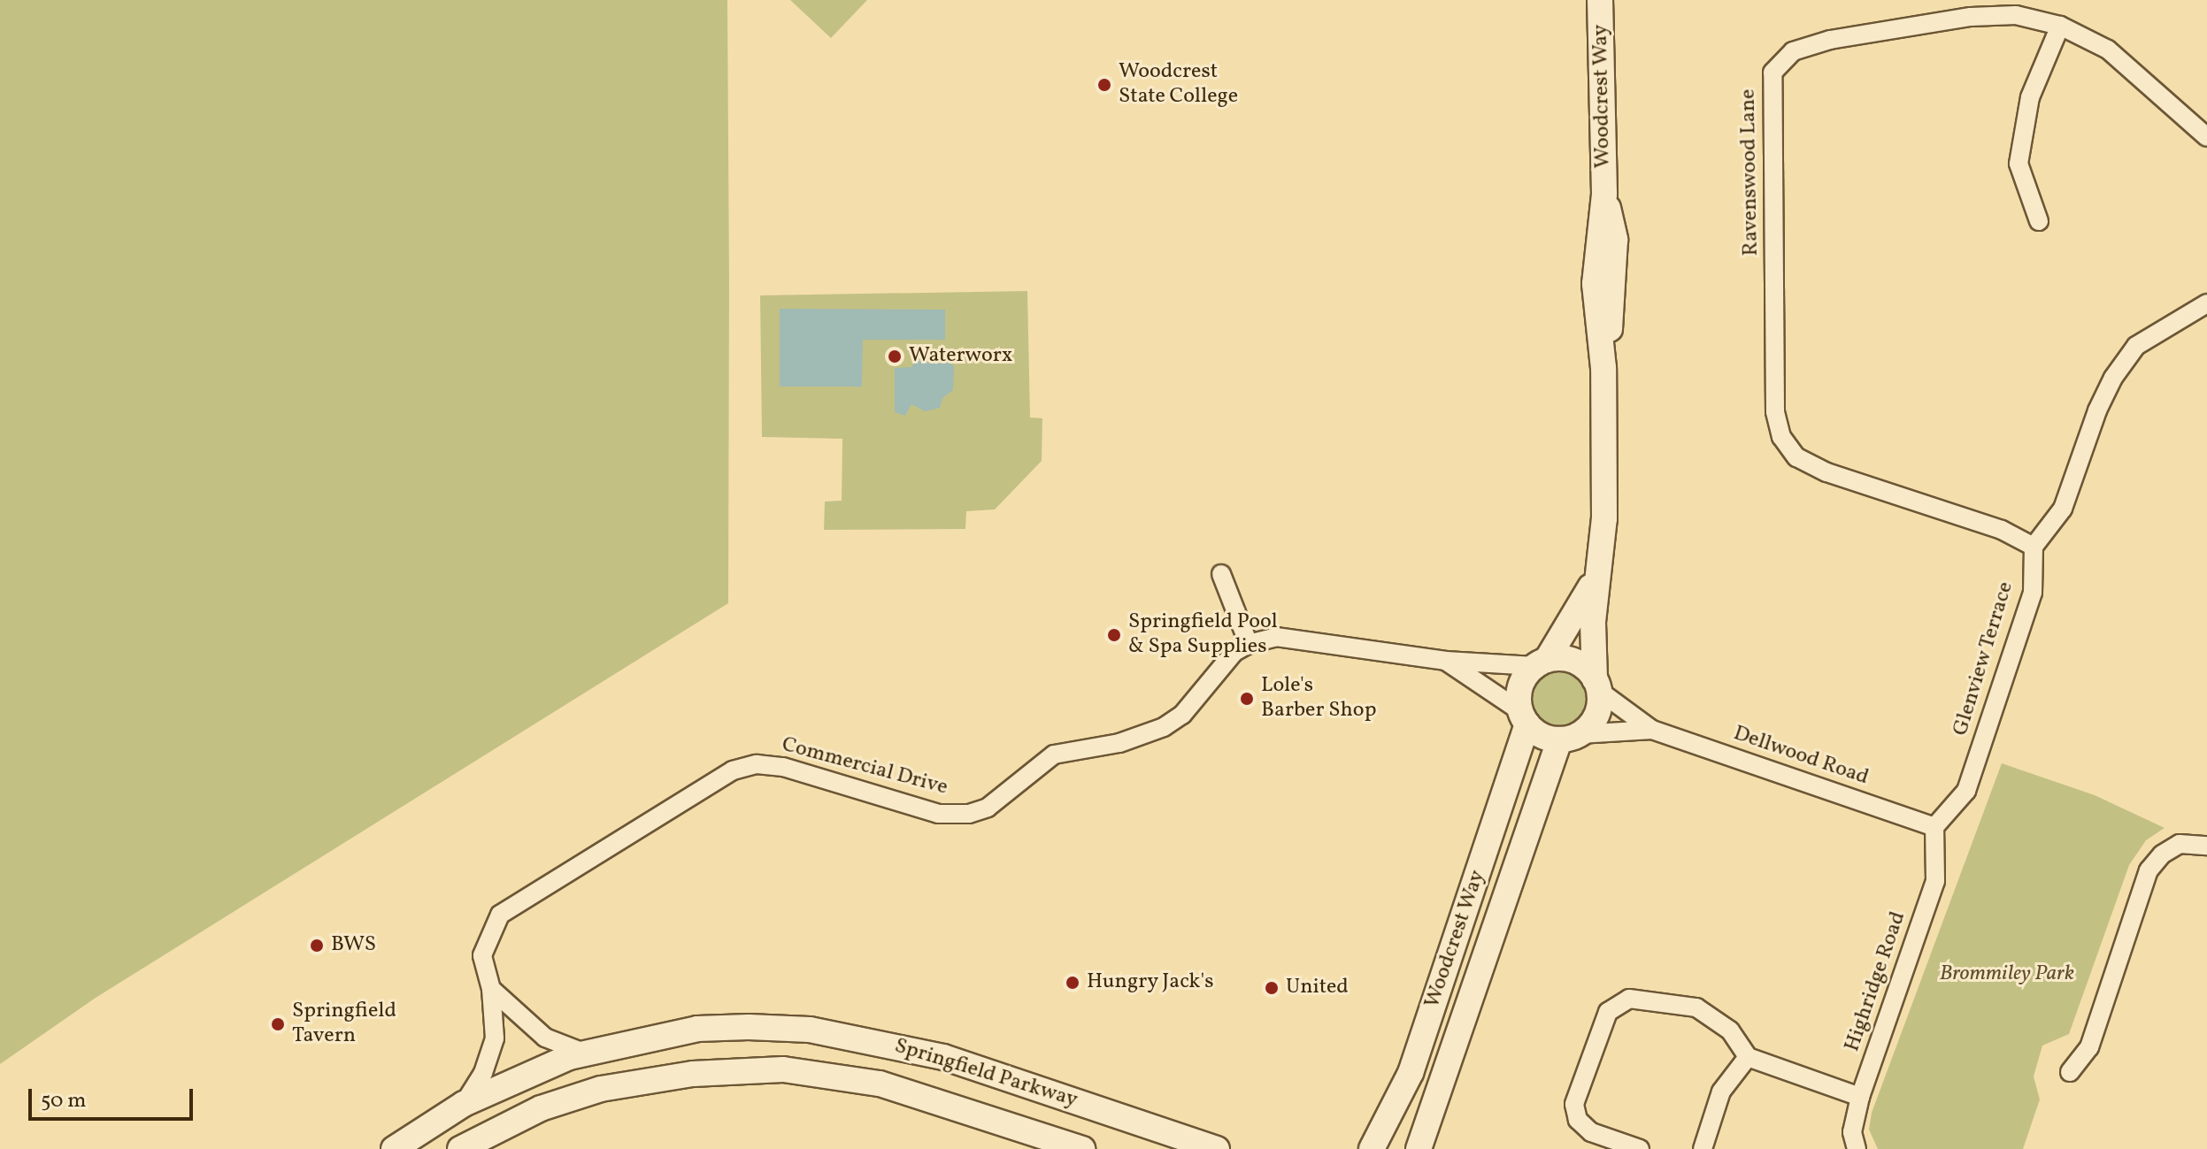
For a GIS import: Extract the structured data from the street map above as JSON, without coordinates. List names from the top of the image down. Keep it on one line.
{"streets":{"street":["Woodcrest Way","Ravenswood Lane","Glenview Terrace","Dellwood Road","Commercial Drive","Highridge Road","Springfield Parkway"]},"crossings":[["Woodcrest Way","Dellwood Road"],["Ravenswood Lane","Glenview Terrace"],["Glenview Terrace","Dellwood Road"],["Glenview Terrace","Highridge Road"],["Dellwood Road","Highridge Road"],["Commercial Drive","Springfield Parkway"]],"parks":["Brommiley Park"],"places":["Woodcrest State College","Waterworx","Springfield Pool & Spa Supplies","Lole's Barber Shop","BWS","Hungry Jack's","United","Springfield Tavern"],"scale_bar":"50 m"}
